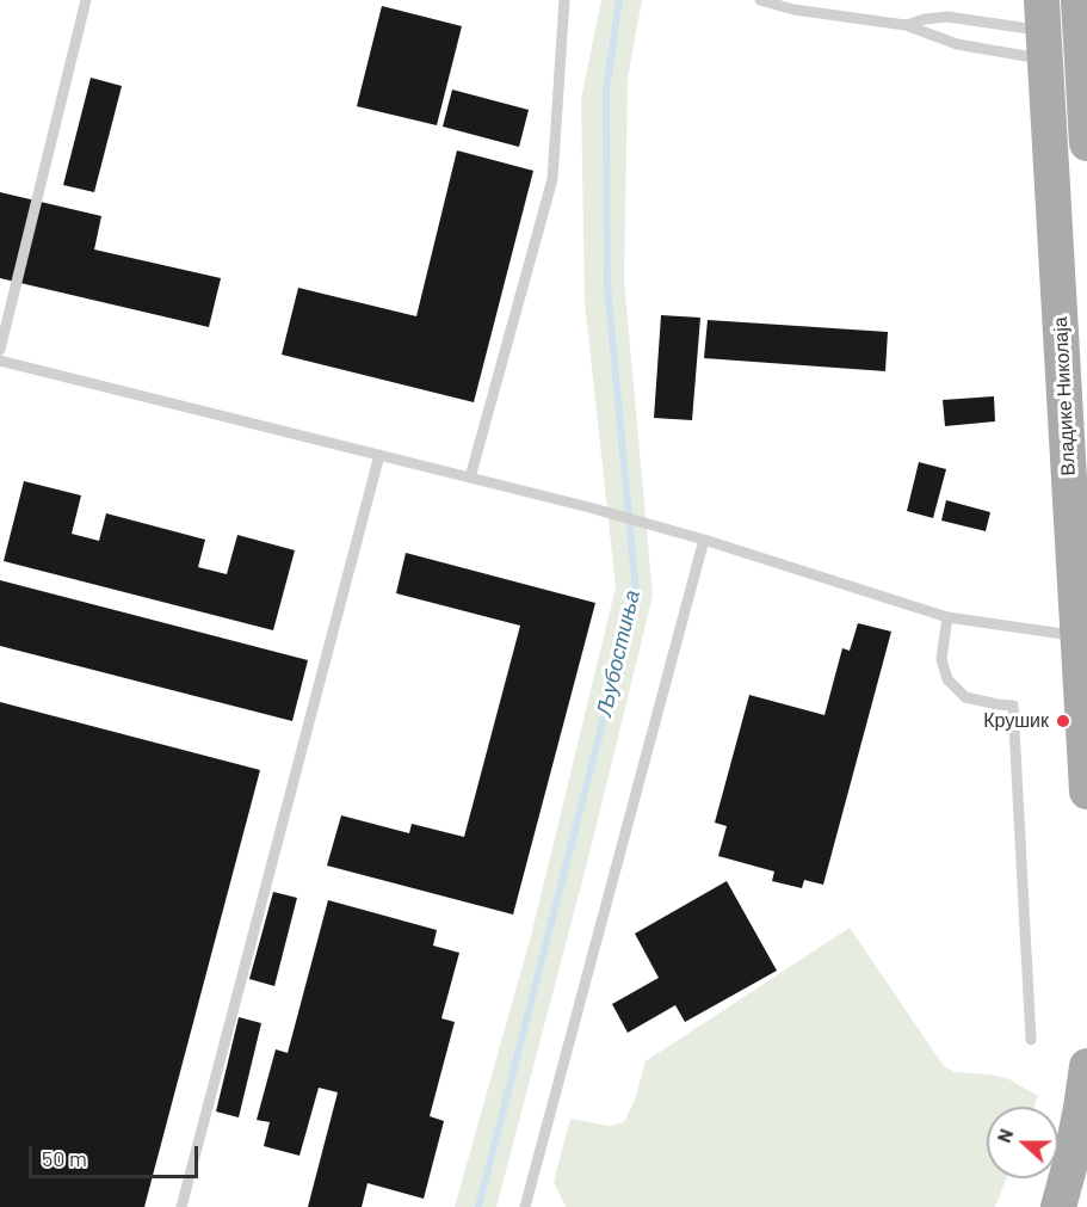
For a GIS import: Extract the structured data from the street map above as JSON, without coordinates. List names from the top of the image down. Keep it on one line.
{"streets":{"main road":["Владике Николаја"]},"water":["Љубостиња"],"places":["Крушик"],"scale_bar":"50 m","north":"left"}
